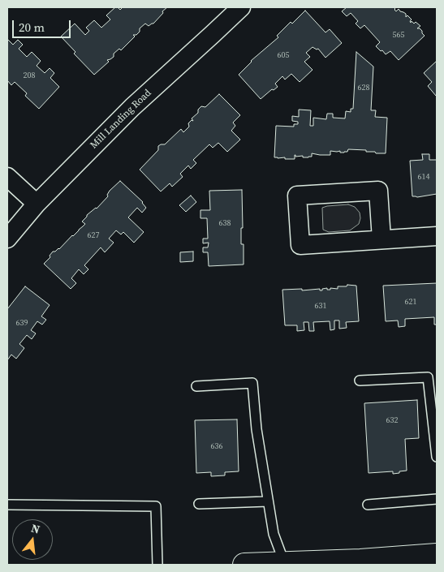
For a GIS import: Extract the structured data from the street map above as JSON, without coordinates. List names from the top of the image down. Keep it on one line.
{"streets":{"street":["Mill Landing Road"]},"house_numbers":["565","605","208","628","614","638","627","621","631","639","632","636"],"scale_bar":"20 m","north":"top"}
